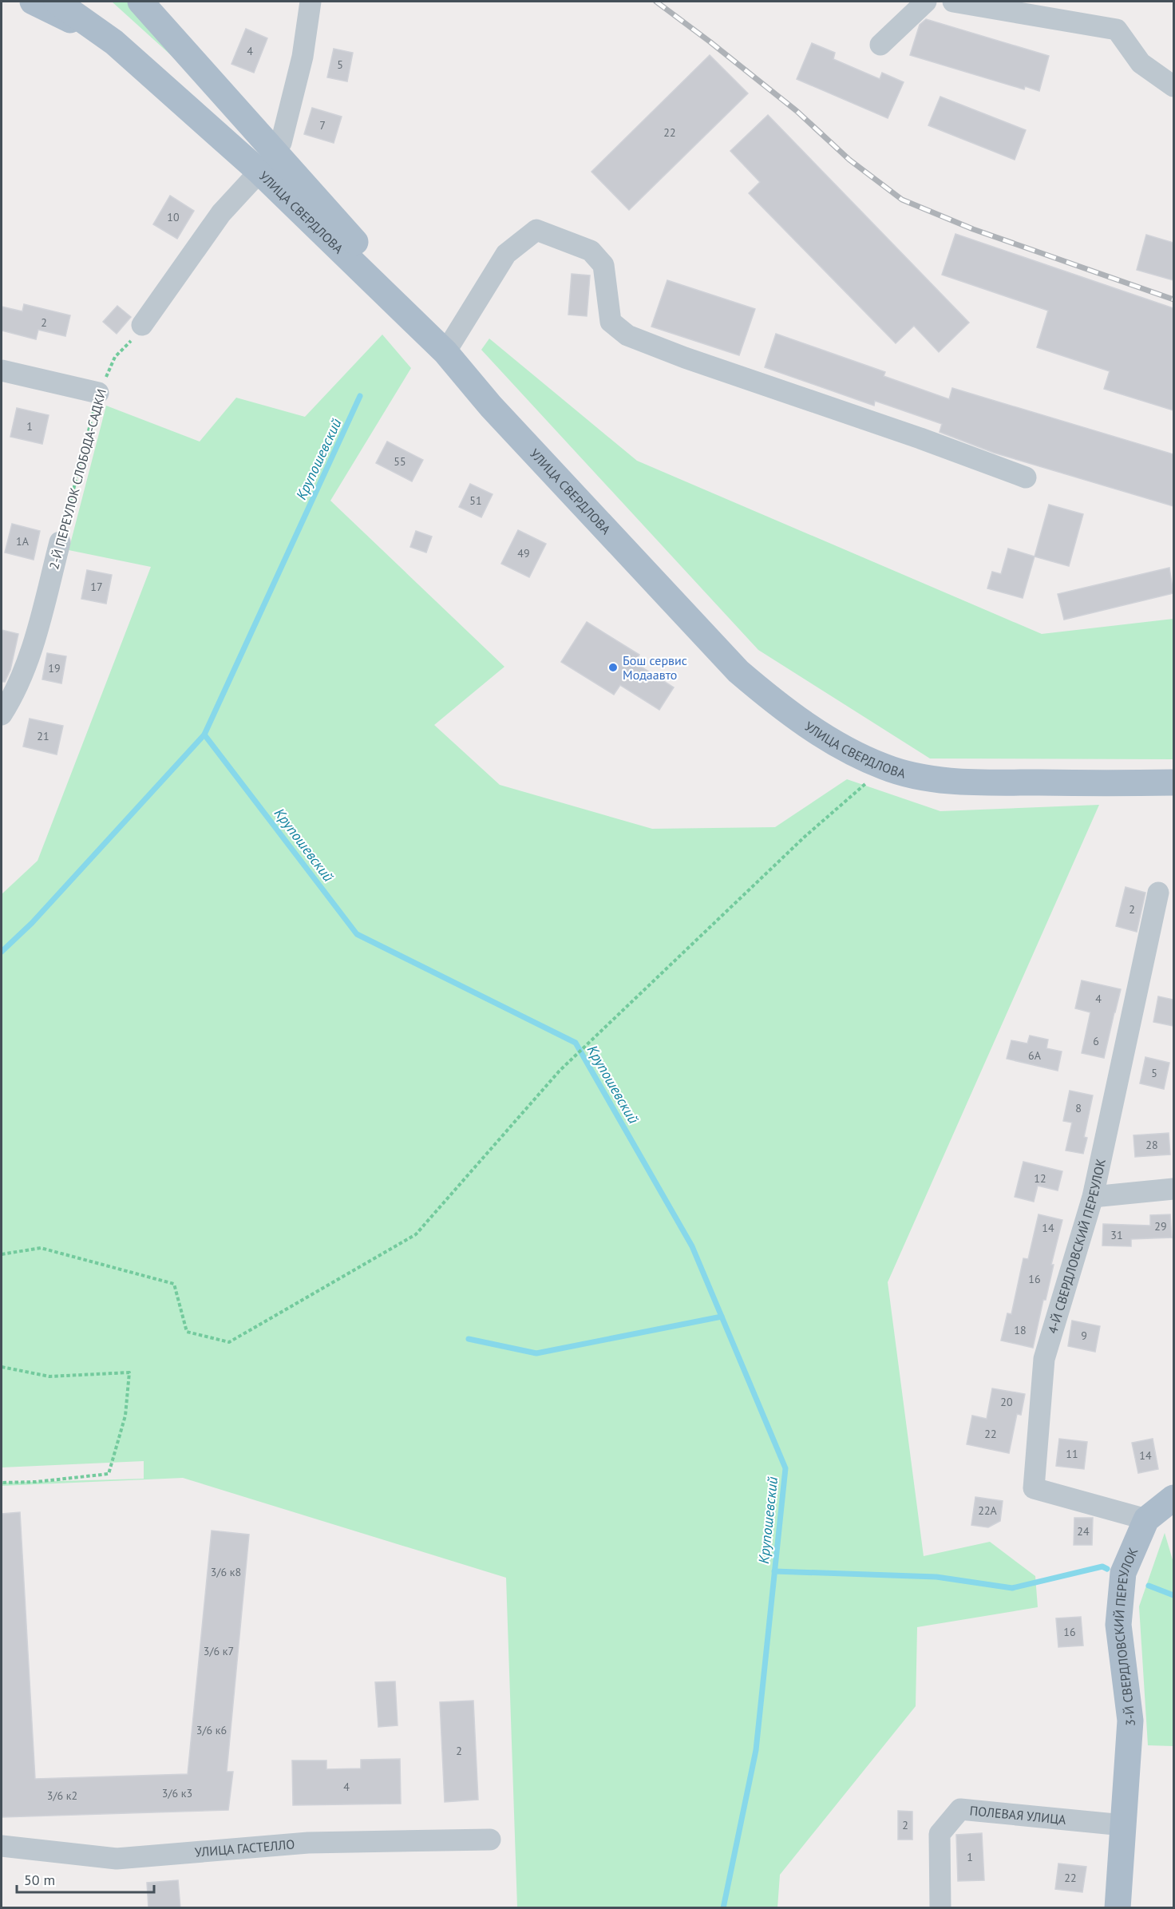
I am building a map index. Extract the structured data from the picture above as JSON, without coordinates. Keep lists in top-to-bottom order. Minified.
{"streets":{"main road":["УЛИЦА СВЕРДЛОВА","3-Й СВЕРДЛОВСКИЙ ПЕРЕУЛОК"],"street":["2-Й ПЕРЕУЛОК СЛОБОДА-САДКИ","4-Й СВЕРДЛОВСКИЙ ПЕРЕУЛОК","ПОЛЕВАЯ УЛИЦА","УЛИЦА ГАСТЕЛЛО"]},"crossings":[["4-Й СВЕРДЛОВСКИЙ ПЕРЕУЛОК","3-Й СВЕРДЛОВСКИЙ ПЕРЕУЛОК"],["3-Й СВЕРДЛОВСКИЙ ПЕРЕУЛОК","ПОЛЕВАЯ УЛИЦА"]],"water":["Крупошевский"],"places":["Бош сервис Модаавто"],"house_numbers":["4","5","7","22","10","2","1","55","51","1А","49","17","19","21","2","4","6","6А","5","8","28","12","29","14","31","16","18","9","20","22","11","14","22А","24","3/6 к8","16","3/6 к7","3/6 к6","2","4","3/6 к3","3/6 к2","2","1","22"],"scale_bar":"50 m"}
